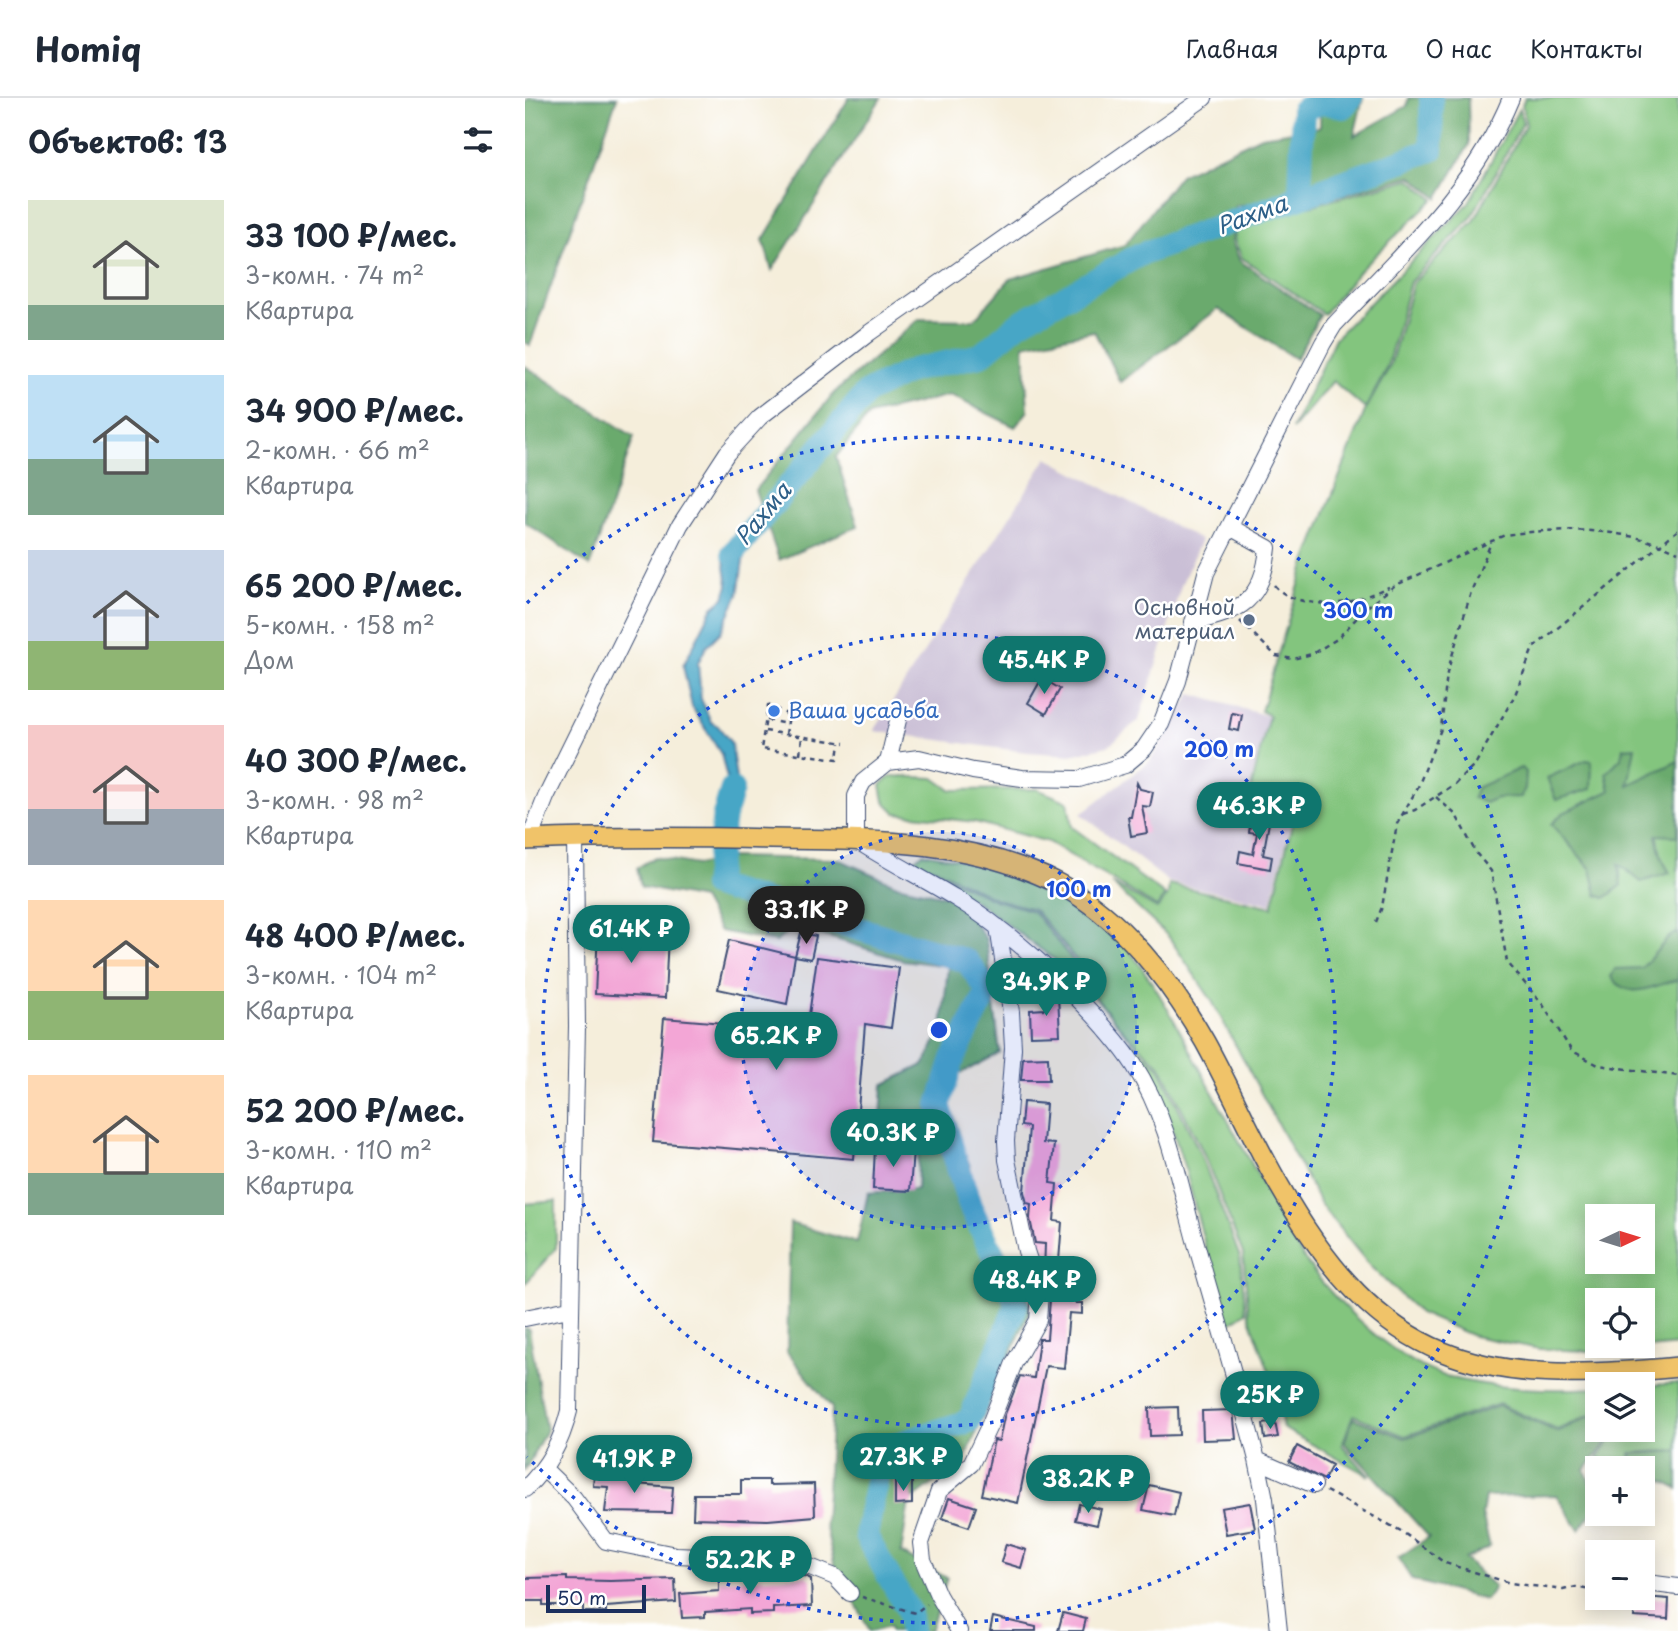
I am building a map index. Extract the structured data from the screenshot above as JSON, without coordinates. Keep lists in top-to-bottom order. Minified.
{"water":["Рахма"],"places":["Основной материал","Ваша усадьба"],"scale_bar":"50 m","north":"right","page":{"header":"Homiq","nav":["Главная","Карта","О нас","Контакты"],"heading":"Объектов: 13","list":[{"name":"33 100 ₽/мес.","note":"3-комн. · 74 m² · Квартира"},{"name":"34 900 ₽/мес.","note":"2-комн. · 66 m² · Квартира"},{"name":"65 200 ₽/мес.","note":"5-комн. · 158 m² · Дом"},{"name":"40 300 ₽/мес.","note":"3-комн. · 98 m² · Квартира"},{"name":"48 400 ₽/мес.","note":"3-комн. · 104 m² · Квартира"},{"name":"52 200 ₽/мес.","note":"3-комн. · 110 m² · Квартира"}],"price":["45.4K ₽","46.3K ₽","33.1K ₽","61.4K ₽","34.9K ₽","65.2K ₽","40.3K ₽","48.4K ₽","25K ₽","27.3K ₽","41.9K ₽","38.2K ₽","52.2K ₽"],"map_buttons":["+","−"],"scale":"50 m"},"rings":["300 m","200 m","100 m"]}
